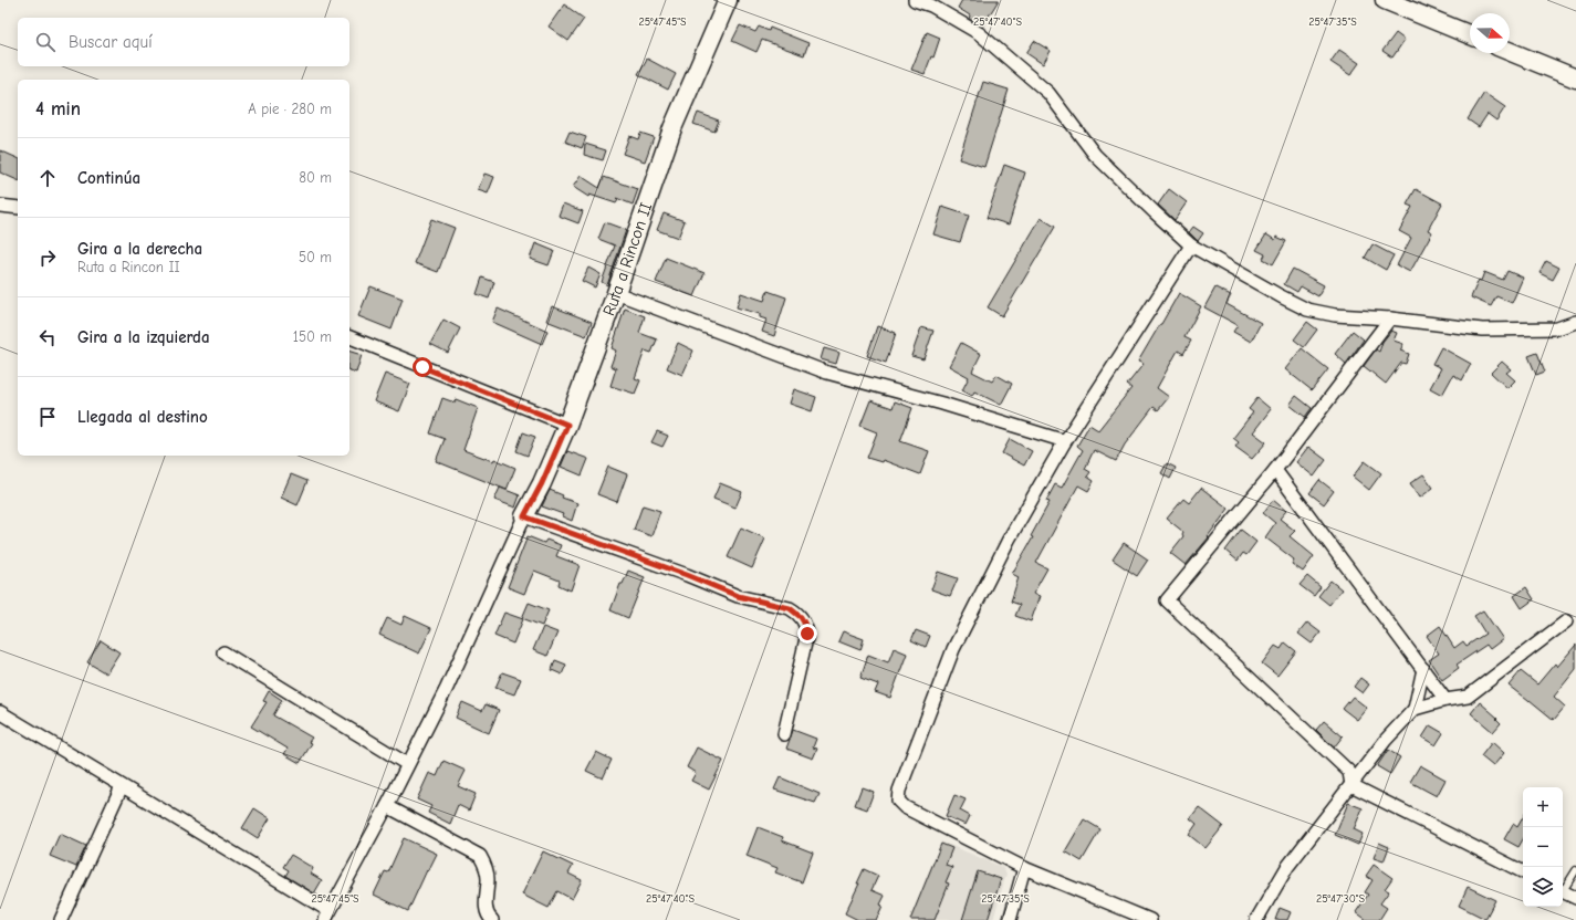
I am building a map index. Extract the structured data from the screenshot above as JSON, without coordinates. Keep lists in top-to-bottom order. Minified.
{"streets":{"street":["Ruta a Rincon II"]},"north":"right","page":{"search":"Buscar aquí","heading":["4 min","A pie · 280 m"],"list":[["Continúa","80 m"],["Gira a la derecha","Ruta a Rincon II","50 m"],["Gira a la izquierda","150 m"],"Llegada al destino"],"map_buttons":["+","−"]},"coordinates":["25°47'45\"S","25°47'40\"S","25°47'35\"S","25°47'30\"S"]}
